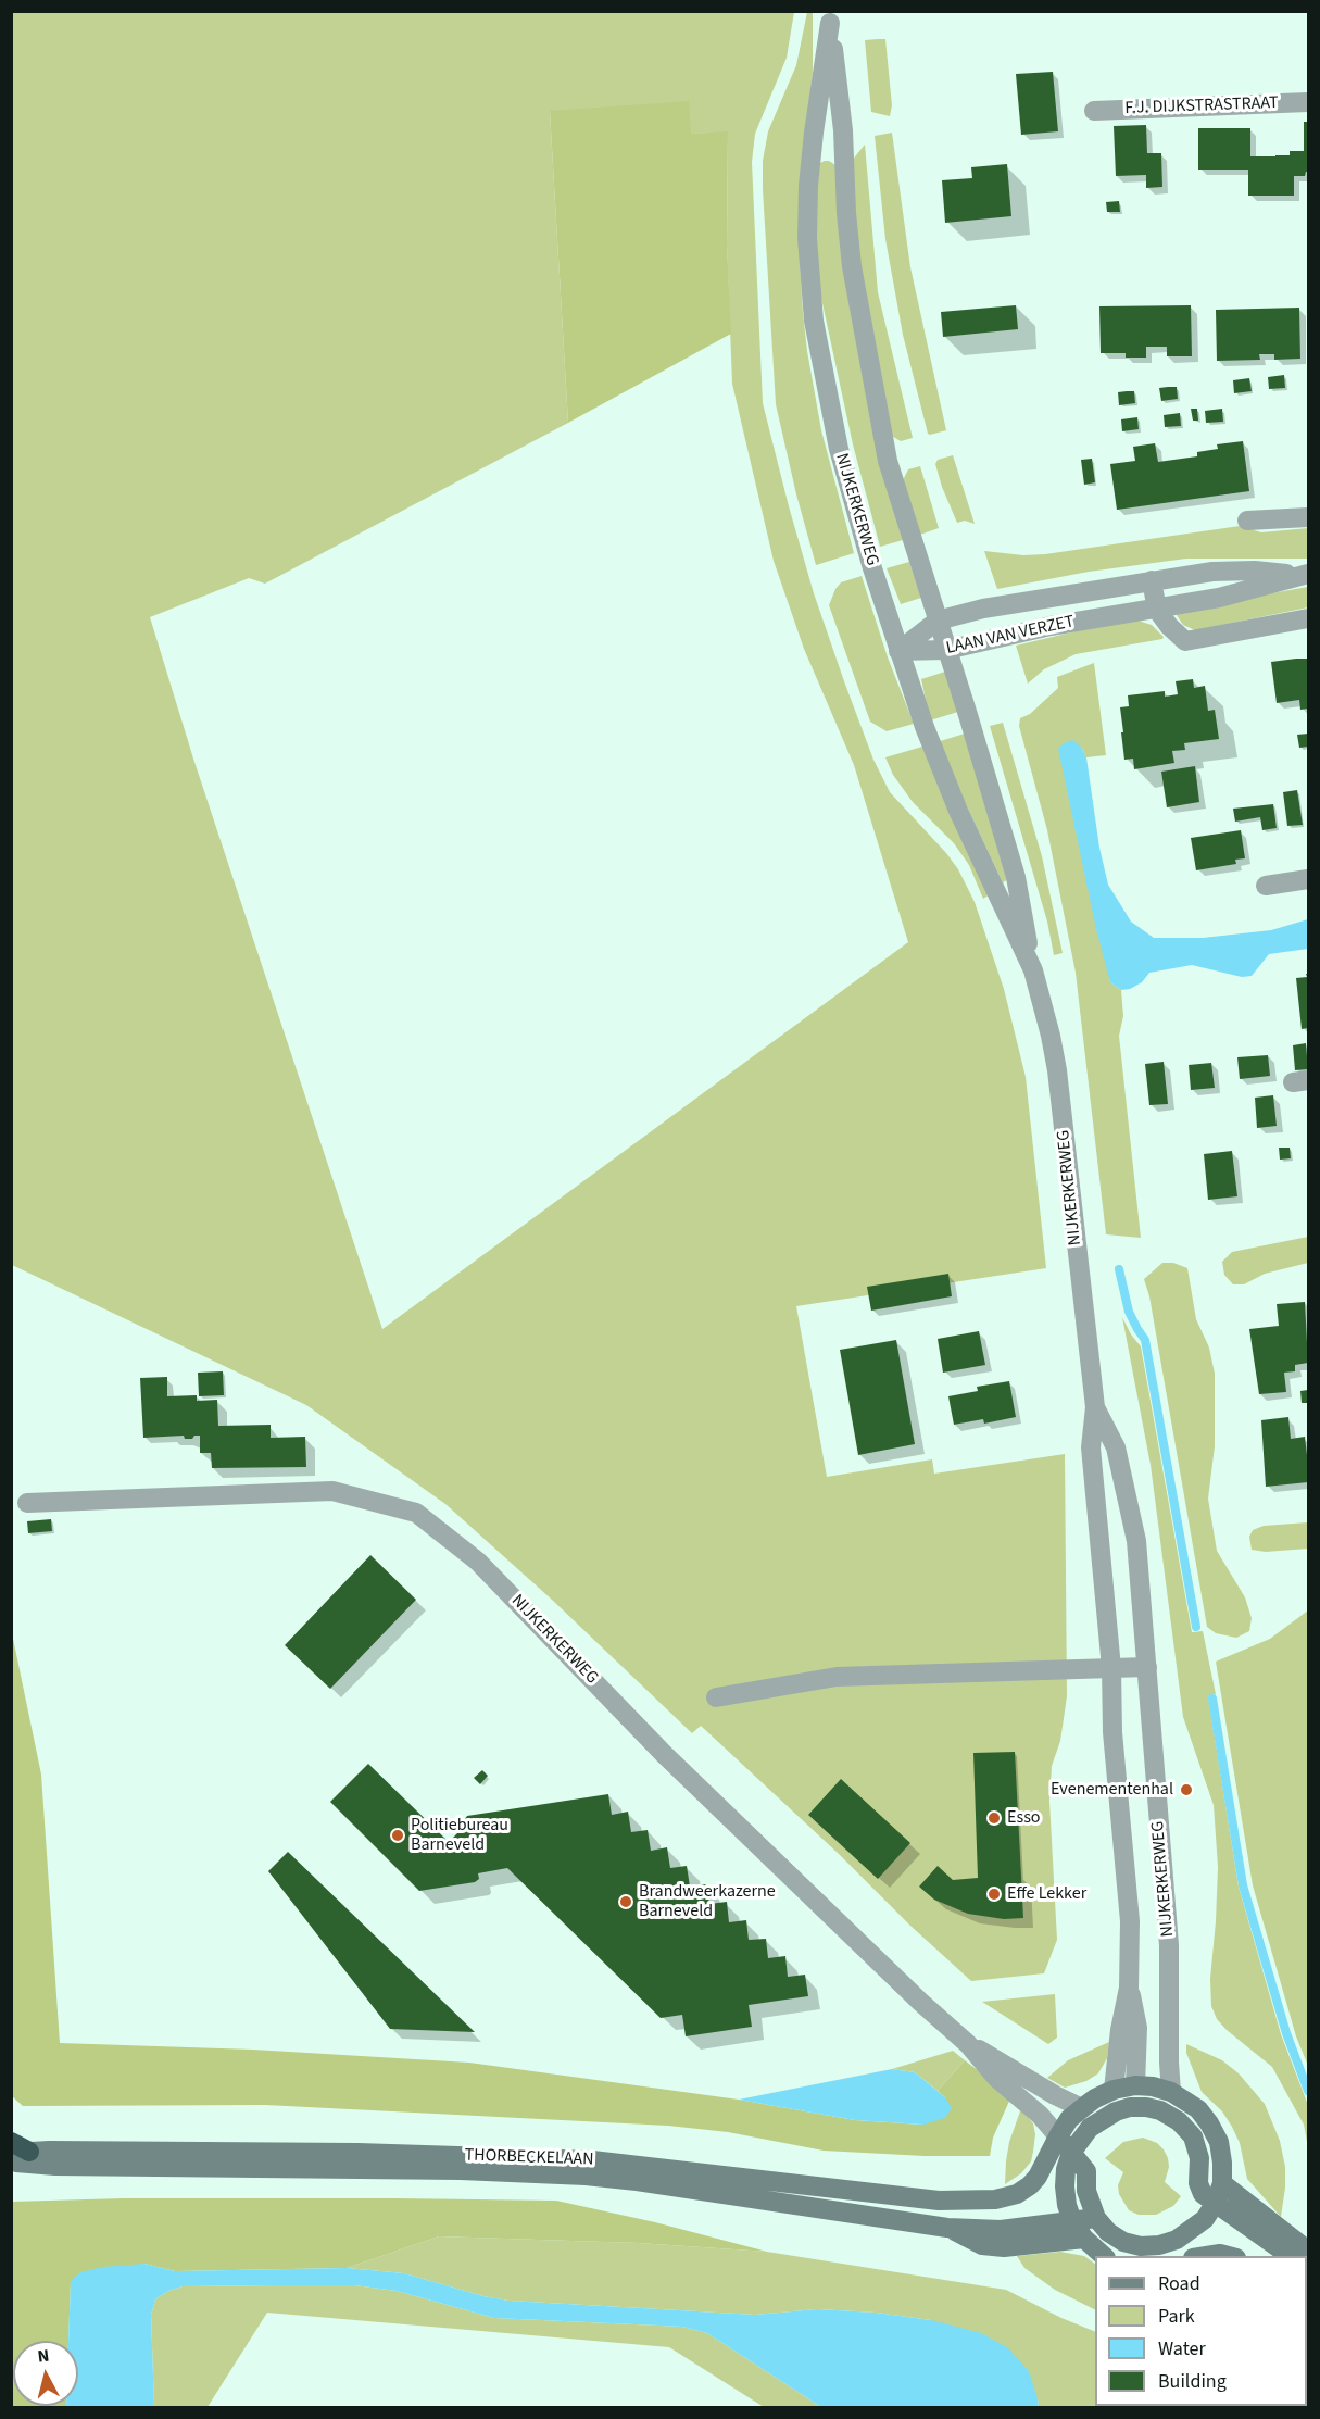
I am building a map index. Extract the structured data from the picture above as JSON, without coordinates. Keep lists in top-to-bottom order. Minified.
{"streets":{"main road":["THORBECKELAAN"],"street":["F.J. DIJKSTRASTRAAT","NIJKERKERWEG","LAAN VAN VERZET"]},"crossings":[["NIJKERKERWEG","LAAN VAN VERZET"],["NIJKERKERWEG","THORBECKELAAN"]],"places":["Evenementenhal","Esso","Politiebureau Barneveld","Effe Lekker","Brandweerkazerne Barneveld"],"legend":["Road","Park","Water","Building"],"north":"top"}
